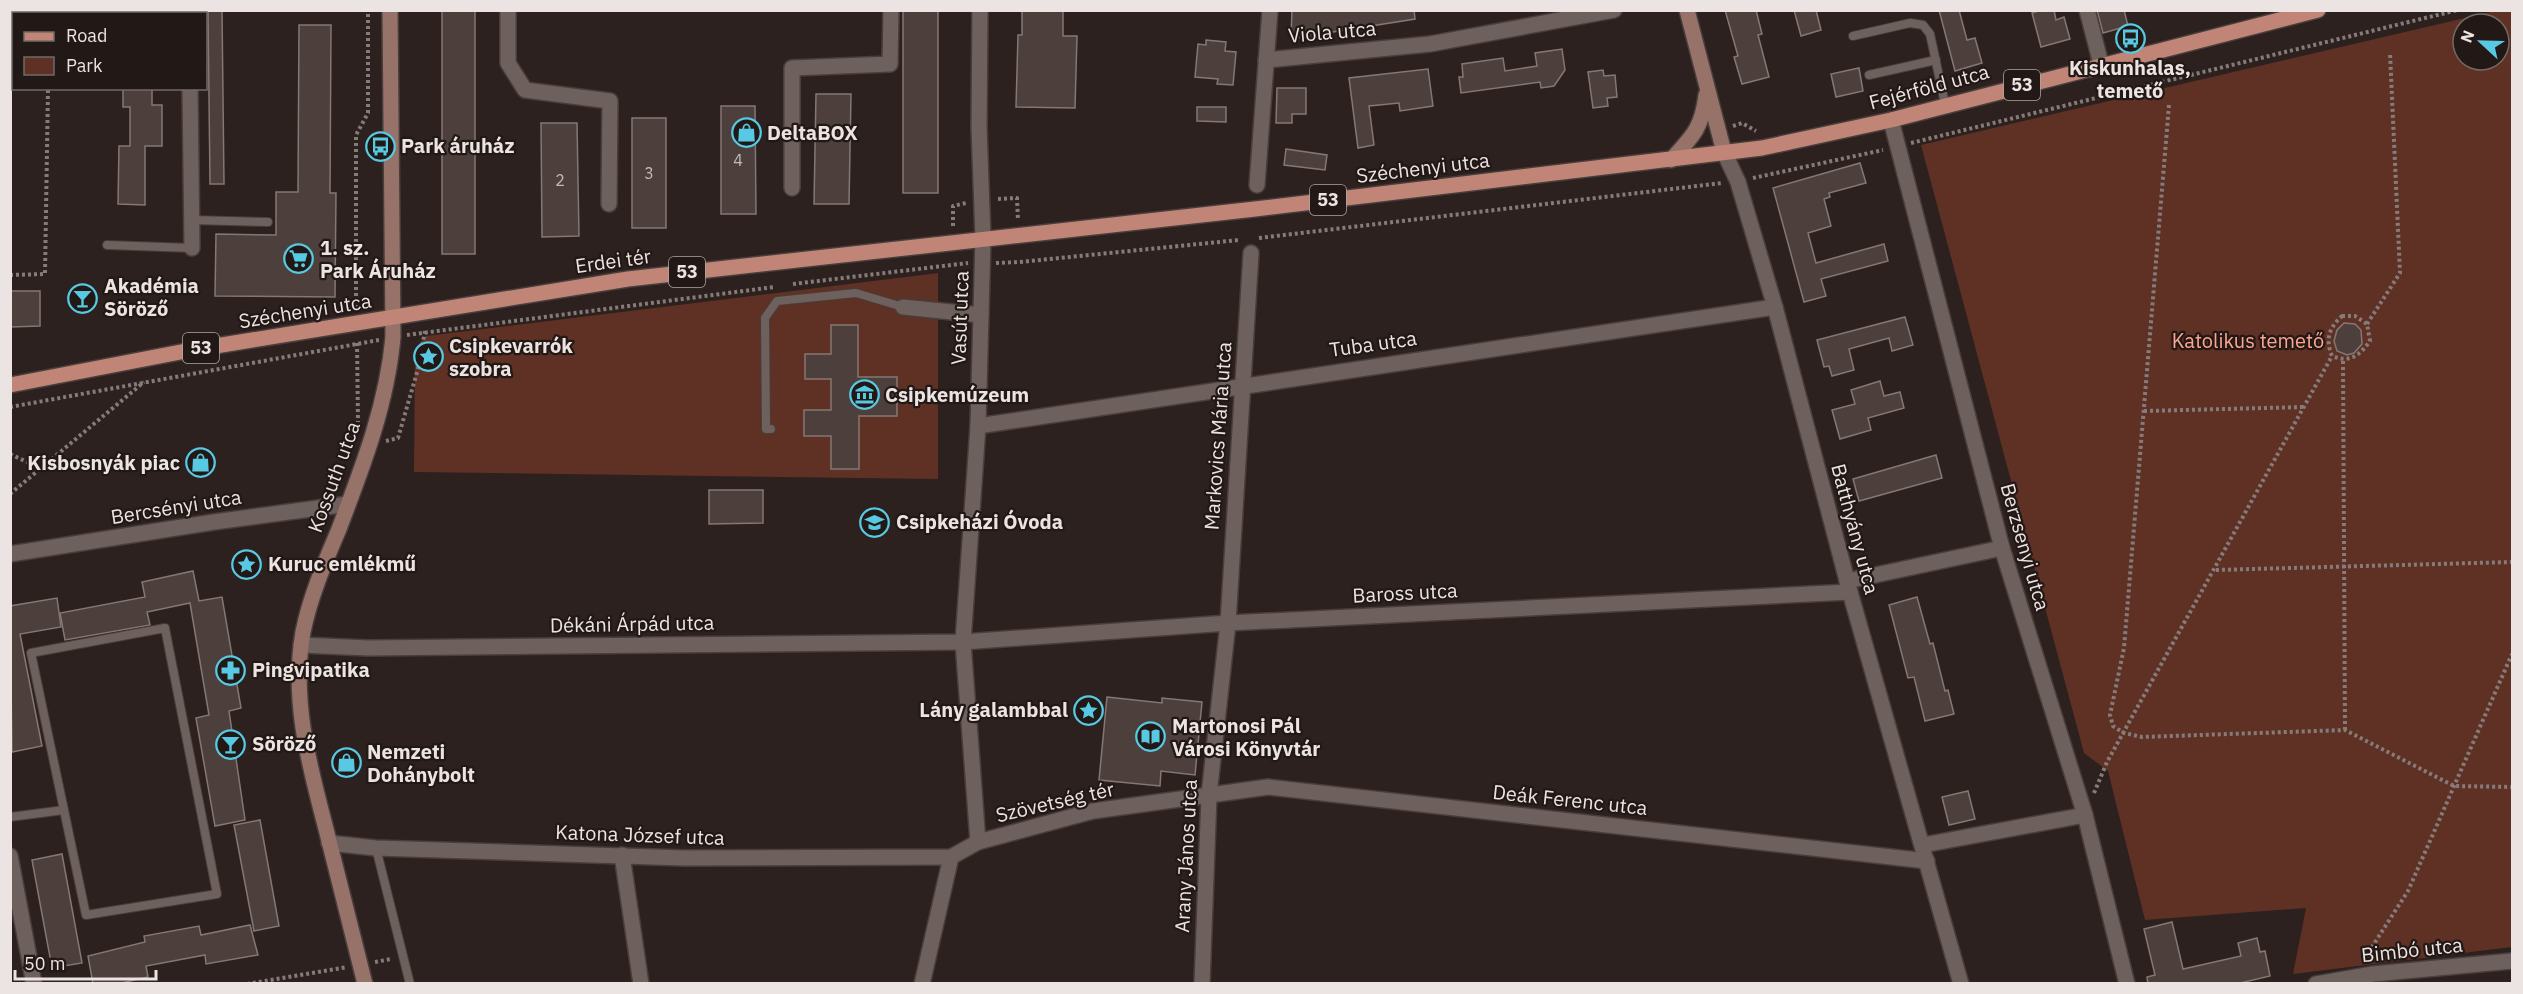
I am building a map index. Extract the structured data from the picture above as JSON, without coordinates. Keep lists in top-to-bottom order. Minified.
{"streets":{"main road":["53","Fejérföld utca","Széchenyi utca","Erdei tér","Kossuth utca","Batthyány utca"],"street":["Viola utca","Vasút utca","Tuba utca","Markovics Mária utca","Bercsényi utca","Berzsenyi utca","Baross utca","Dékáni Árpád utca","Deák Ferenc utca","Szövetség tér","Katona József utca","Arany János utca","Bimbó utca"]},"crossings":[["Fejérföld utca","Széchenyi utca"],["Fejérföld utca","Batthyány utca"],["Fejérföld utca","Berzsenyi utca"],["Széchenyi utca","Erdei tér"],["Széchenyi utca","Vasút utca"],["Széchenyi utca","Kossuth utca"],["Széchenyi utca","Batthyány utca"],["Erdei tér","Vasút utca"],["Erdei tér","Kossuth utca"],["Vasút utca","Tuba utca"],["Vasút utca","Baross utca"],["Vasút utca","Dékáni Árpád utca"],["Vasút utca","Szövetség tér"],["Tuba utca","Markovics Mária utca"],["Tuba utca","Batthyány utca"],["Markovics Mária utca","Baross utca"],["Markovics Mária utca","Arany János utca"],["Kossuth utca","Bercsényi utca"],["Kossuth utca","Dékáni Árpád utca"],["Kossuth utca","Katona József utca"],["Batthyány utca","Baross utca"],["Batthyány utca","Deák Ferenc utca"],["Berzsenyi utca","Baross utca"],["Baross utca","Dékáni Árpád utca"],["Baross utca","Arany János utca"],["Deák Ferenc utca","Szövetség tér"],["Deák Ferenc utca","Arany János utca"],["Szövetség tér","Katona József utca"],["Szövetség tér","Arany János utca"]],"parks":["Katolikus temető"],"places":{"bus stop":["Kiskunhalas, temető","Park áruház"],"shop":["DeltaBOX","Kisbosnyák piac","Nemzeti Dohánybolt"],"supermarket":["1. sz. Park Áruház"],"bar":["Akadémia Söröző","Söröző"],"place":["Csipkevarrók szobra","Kuruc emlékmű","Lány galambbal"],"museum":["Csipkemúzeum"],"school or university":["Csipkeházi Óvoda"],"pharmacy":["Pingvipatika"],"library":["Martonosi Pál Városi Könyvtár"]},"house_numbers":["4","3","2"],"legend":["Road","Park"],"scale_bar":"50 m","north":"left"}
